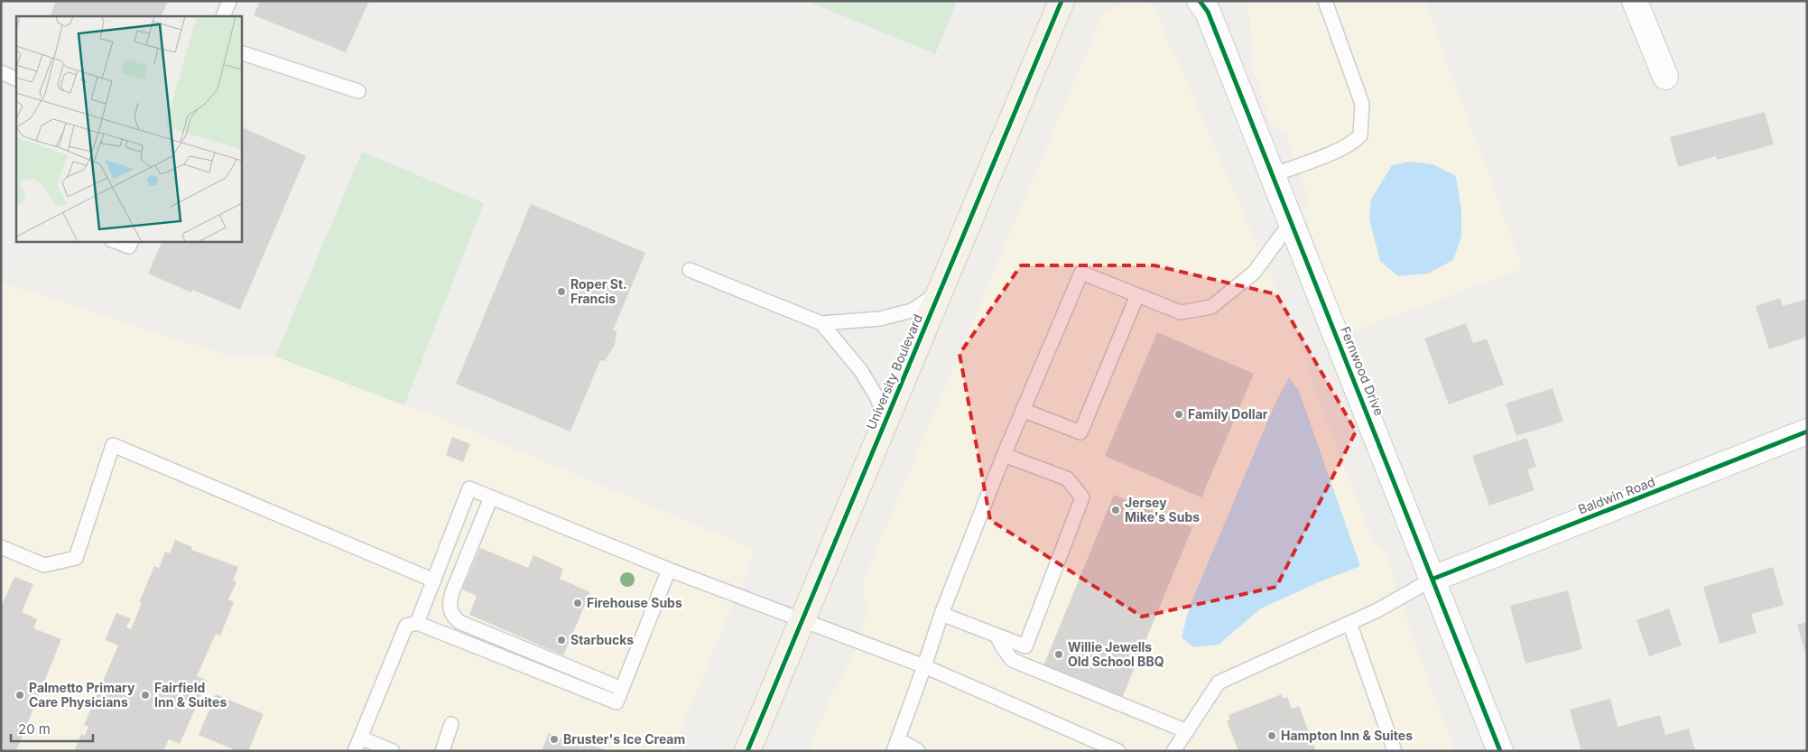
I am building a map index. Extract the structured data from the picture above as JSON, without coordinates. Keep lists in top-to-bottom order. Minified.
{"streets":{"main road":["University Boulevard"],"street":["Fernwood Drive","Baldwin Road"]},"crossings":[["Fernwood Drive","Baldwin Road"]],"places":["Roper St. Francis","Family Dollar","Jersey Mike's Subs","Firehouse Subs","Starbucks","Willie Jewells Old School BBQ","Palmetto Primary Care Physicians","Fairfield Inn & Suites","Hampton Inn & Suites","Bruster's Ice Cream"],"scale_bar":"20 m"}
